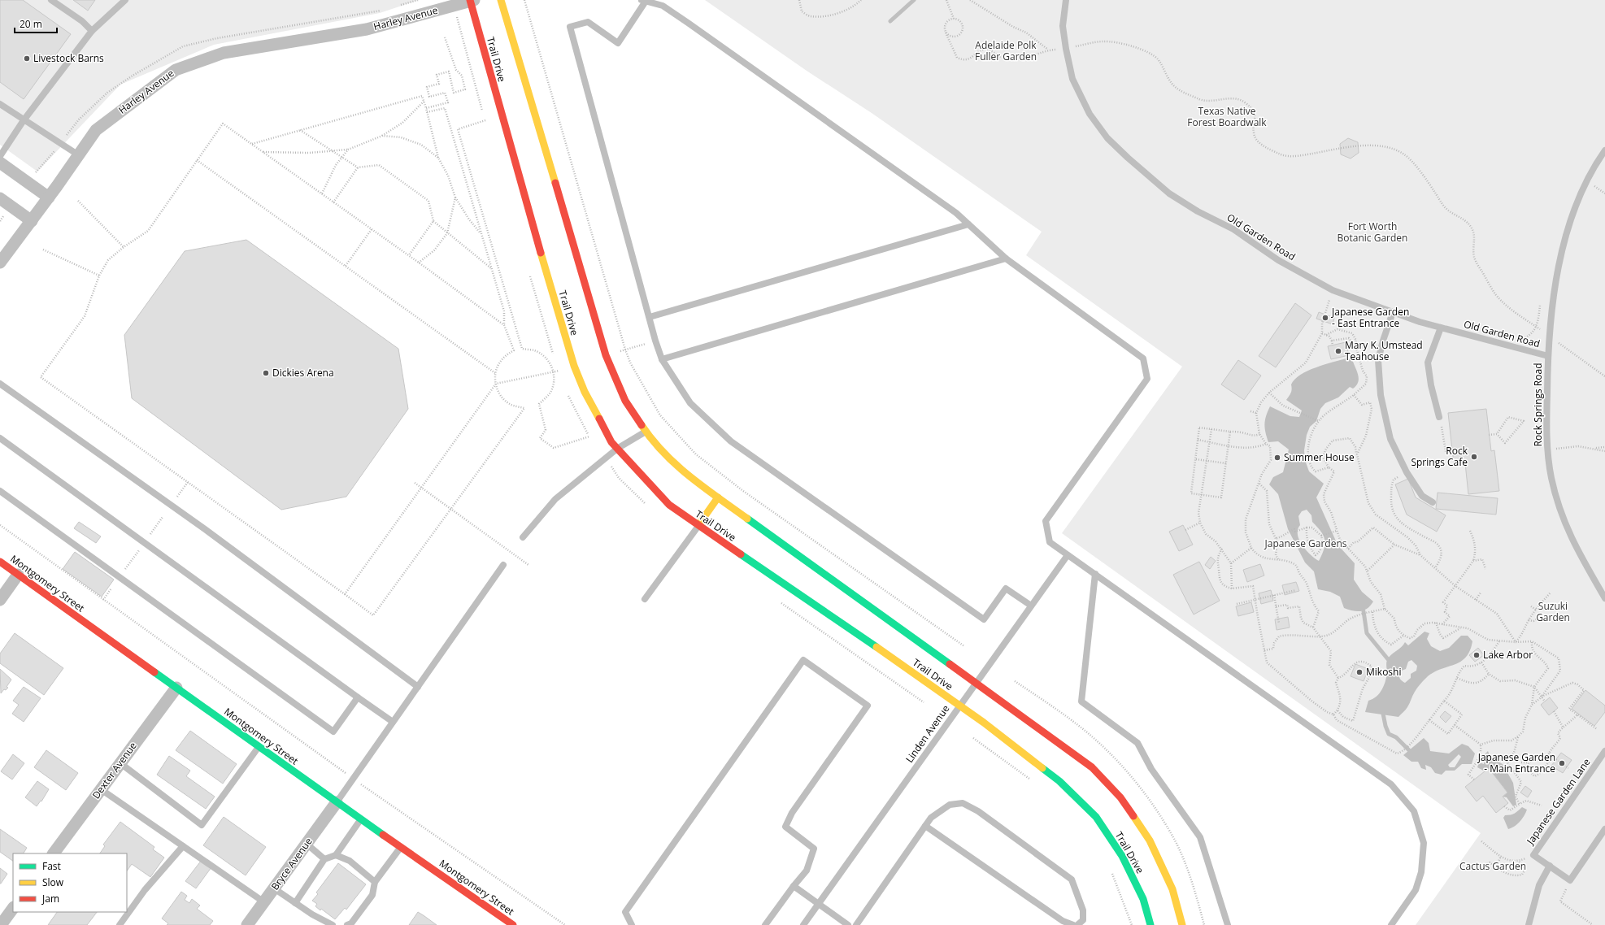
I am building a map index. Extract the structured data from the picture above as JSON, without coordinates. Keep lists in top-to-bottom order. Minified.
{"streets":{"street":["Harley Avenue","Trail Drive","Montgomery Street","Dexter Avenue","Bryce Avenue"],"lane":["Old Garden Road","Rock Springs Road","Linden Avenue","Japanese Garden Lane"]},"crossings":[["Harley Avenue","Trail Drive"],["Trail Drive","Linden Avenue"],["Old Garden Road","Rock Springs Road"],["Montgomery Street","Dexter Avenue"],["Montgomery Street","Bryce Avenue"]],"parks":["Adelaide Polk Fuller Garden","Texas Native Forest Boardwalk","Fort Worth Botanic Garden","Japanese Gardens","Suzuki Garden","Cactus Garden"],"places":["Livestock Barns","Japanese Garden - East Entrance","Mary K. Umstead Teahouse","Dickies Arena","Rock Springs Cafe","Summer House","Lake Arbor","Mikoshi","Japanese Garden - Main Entrance"],"legend":["Fast","Slow","Jam"],"scale_bar":"20 m"}
